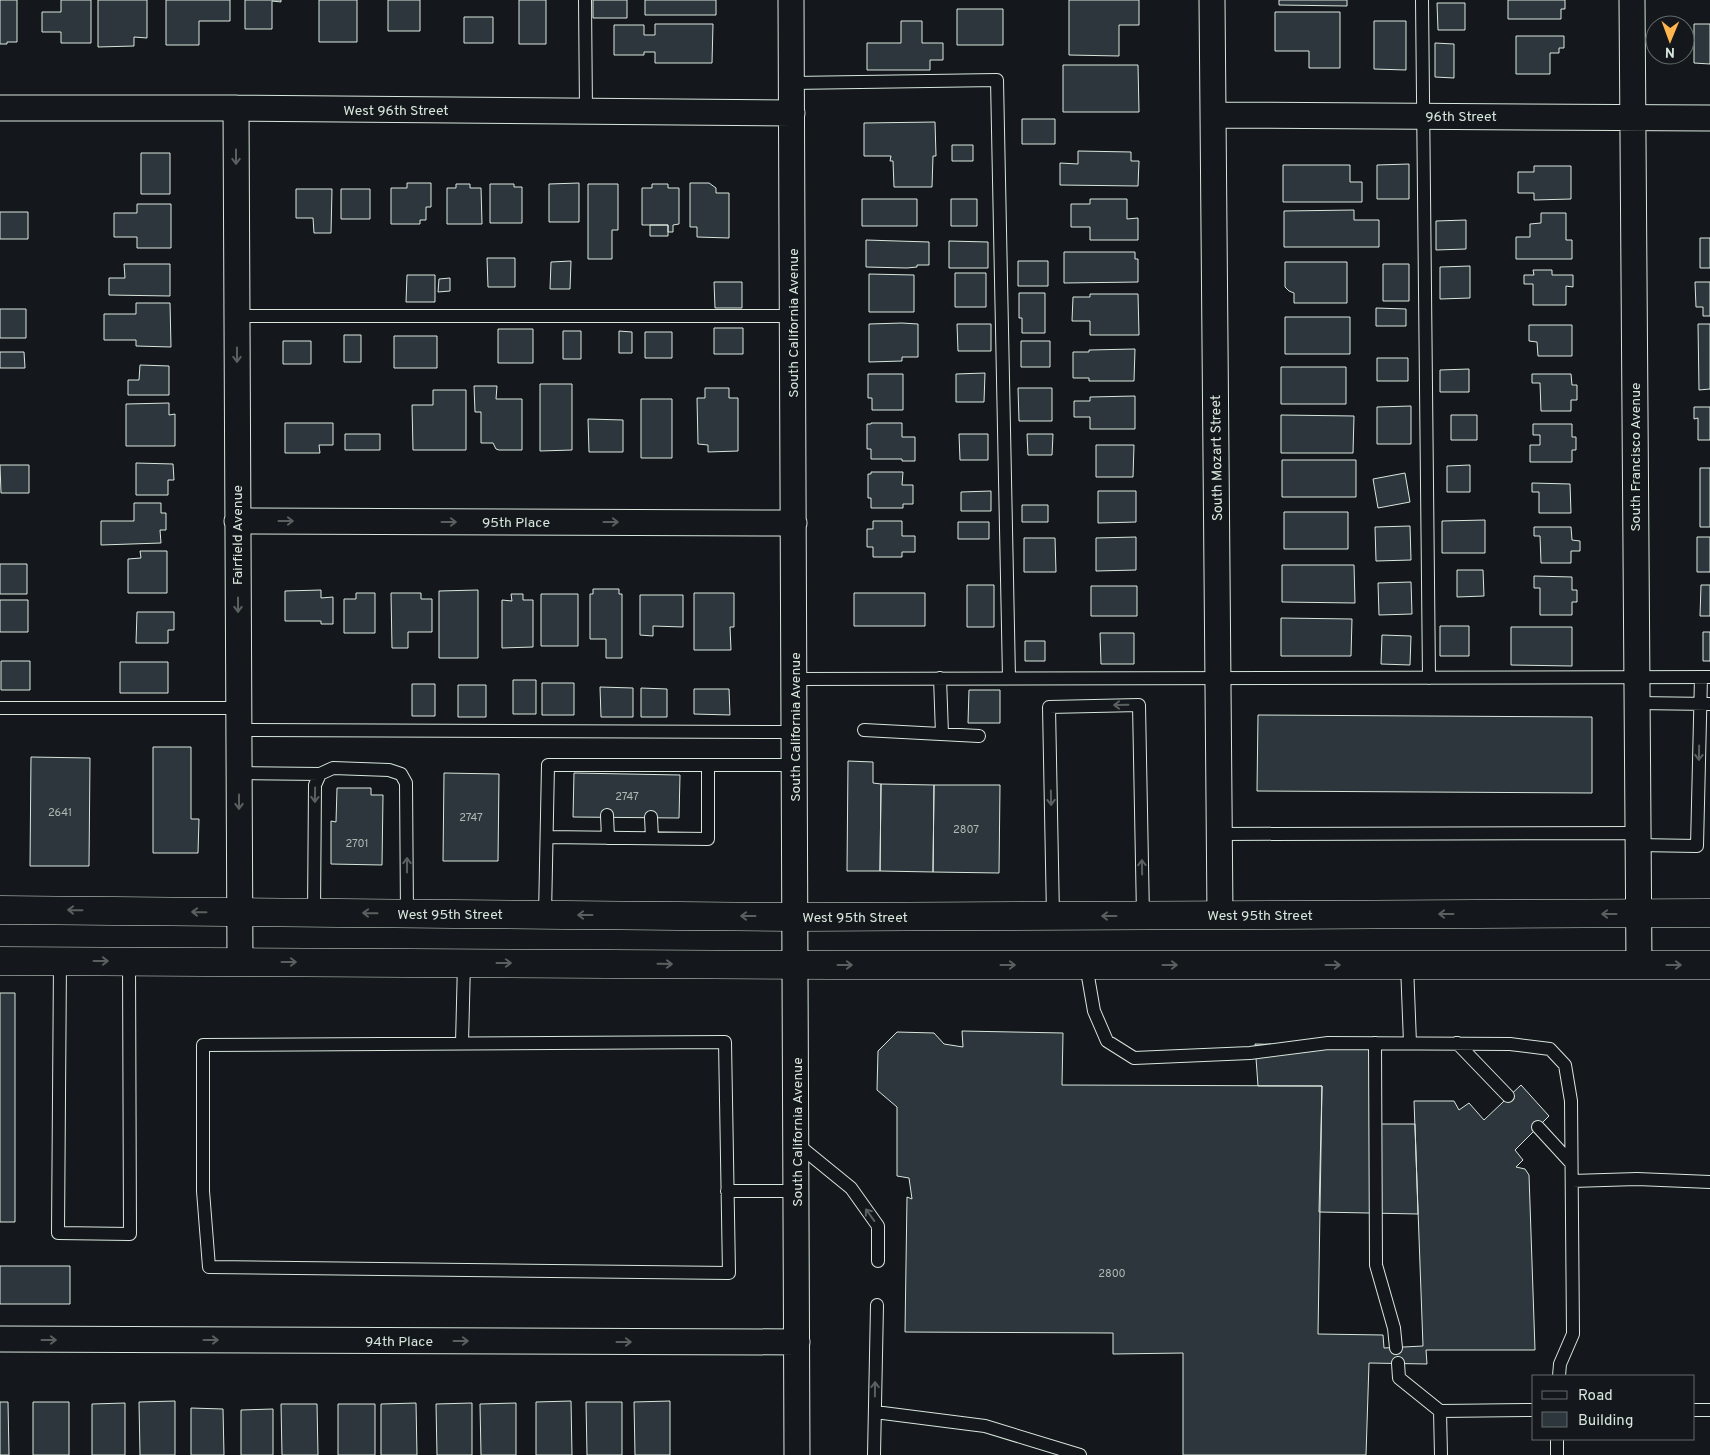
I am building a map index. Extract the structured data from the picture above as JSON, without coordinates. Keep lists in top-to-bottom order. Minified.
{"streets":{"main road":["West 95th Street"],"street":["West 96th Street","96th Street","South California Avenue","South Francisco Avenue","South Mozart Street","95th Place","Fairfield Avenue","94th Place"]},"crossings":[["West 96th Street","South California Avenue"],["West 96th Street","Fairfield Avenue"],["96th Street","South Francisco Avenue"],["96th Street","South Mozart Street"],["South California Avenue","95th Place"],["South California Avenue","West 95th Street"],["South California Avenue","94th Place"],["South Francisco Avenue","West 95th Street"],["South Mozart Street","West 95th Street"],["95th Place","Fairfield Avenue"],["Fairfield Avenue","West 95th Street"]],"one_way":["95th Place","Fairfield Avenue","94th Place"],"house_numbers":["2747","2641","2747","2807","2701","2800"],"legend":["Road","Building"],"north":"bottom"}
